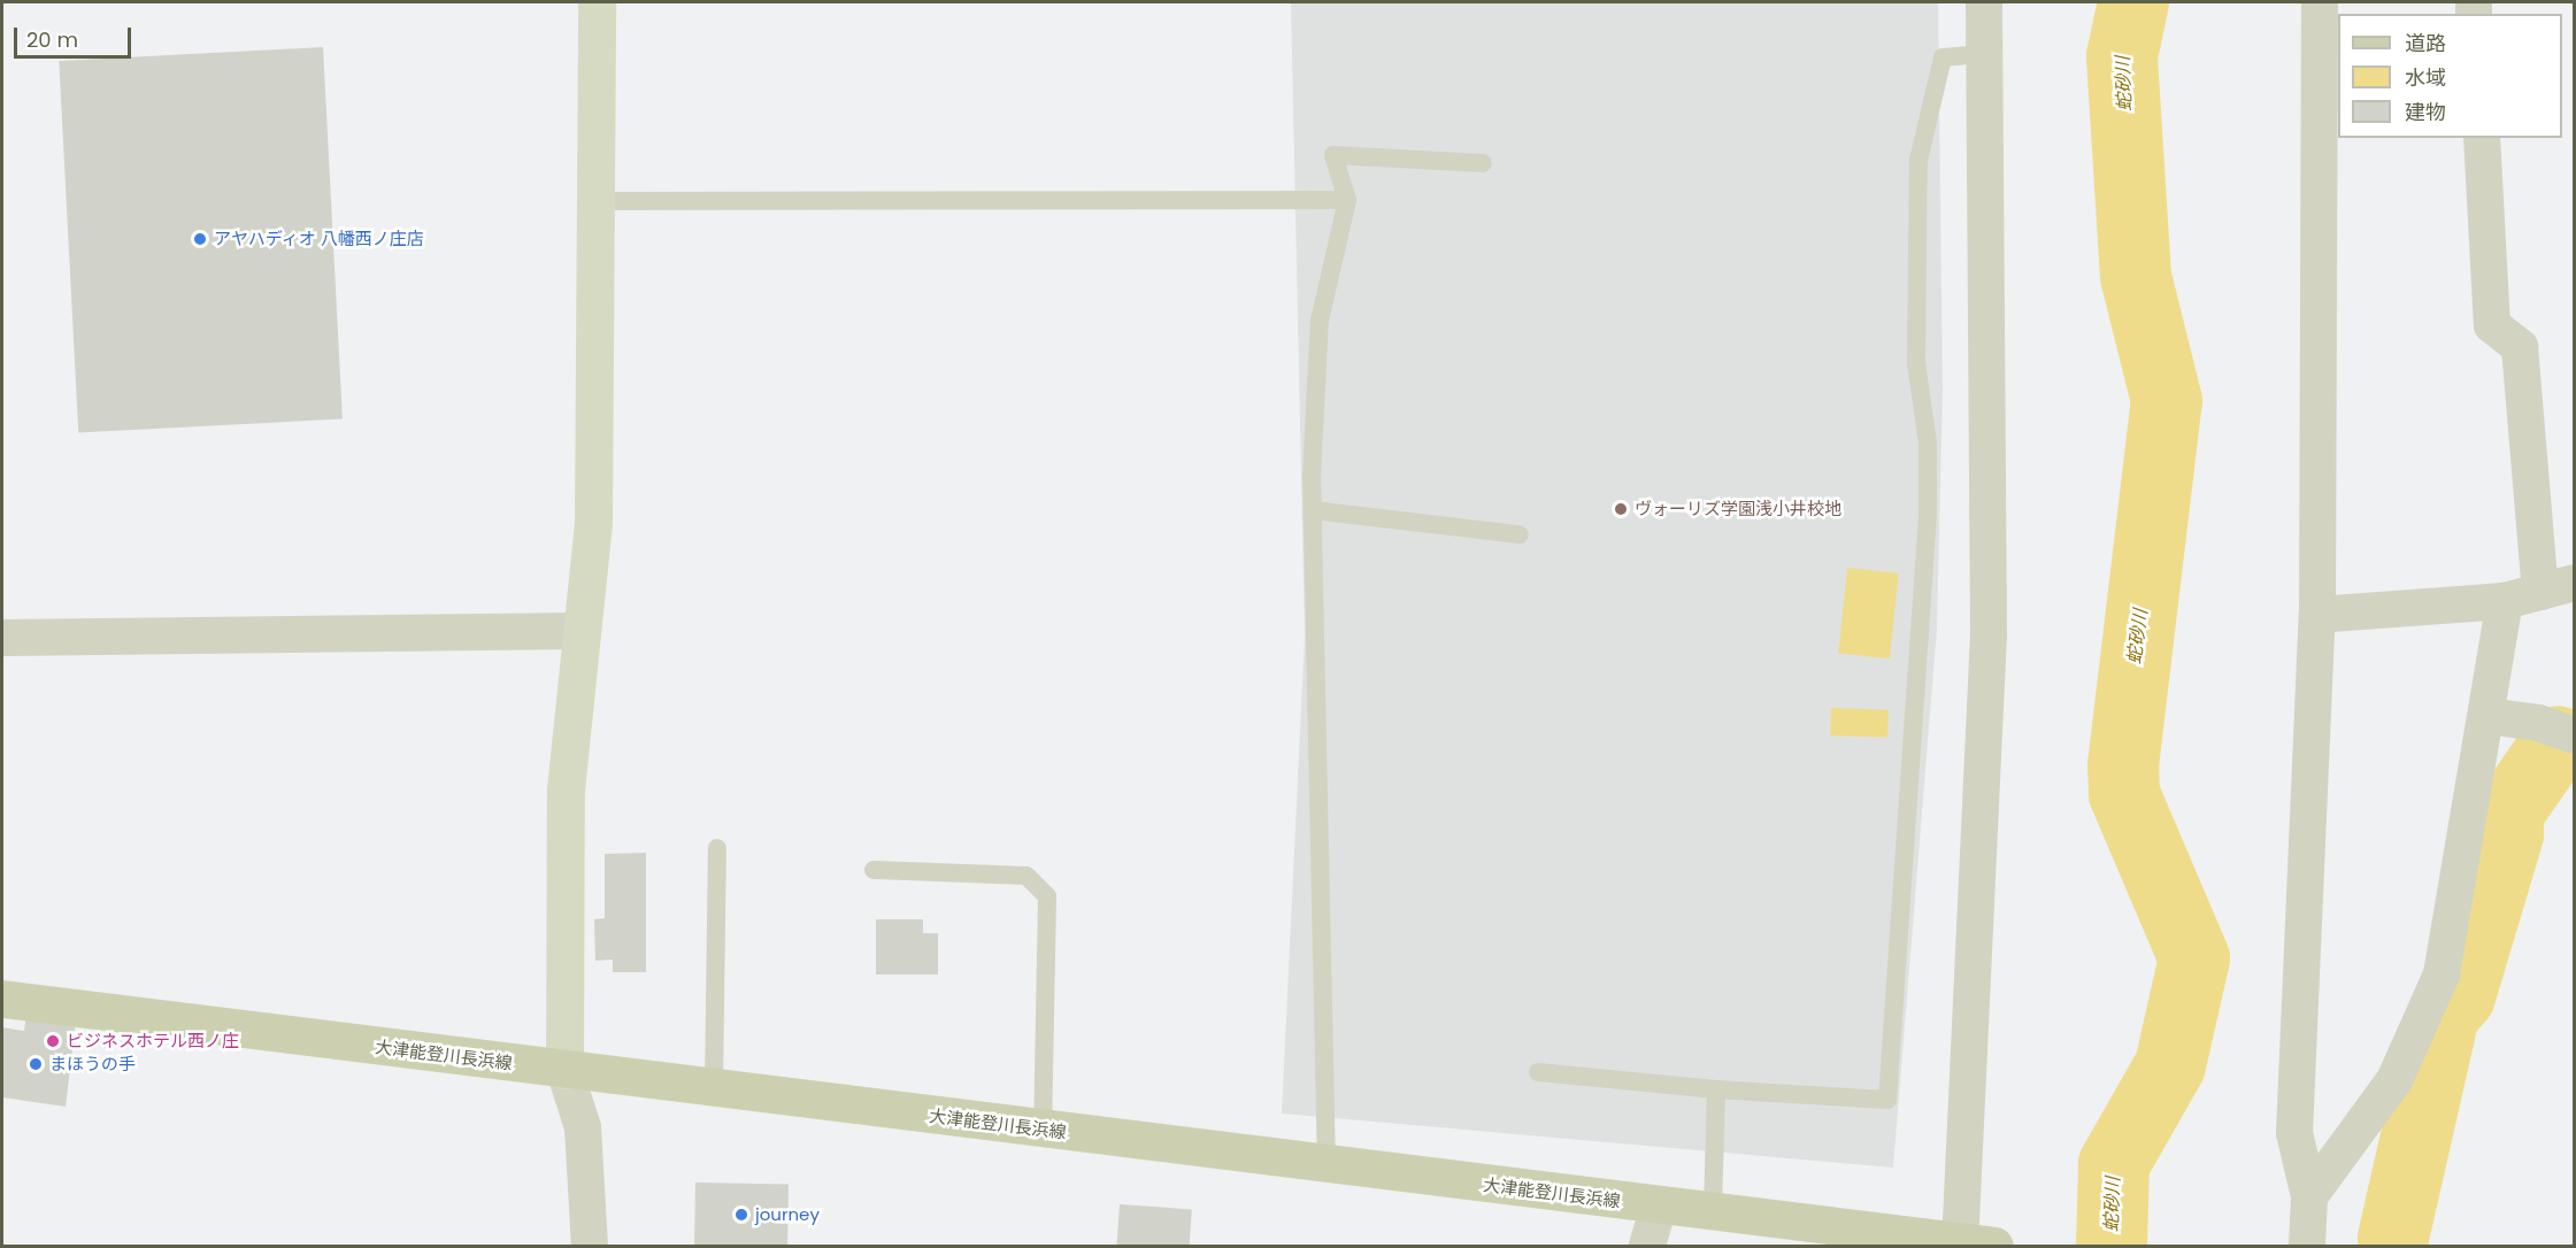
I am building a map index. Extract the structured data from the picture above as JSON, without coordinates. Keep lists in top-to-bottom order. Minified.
{"streets":{"main road":["大津能登川長浜線"]},"water":["蛇砂川"],"places":["アヤハディオ 八幡西ノ庄店","ヴォーリズ学園浅小井校地","ビジネスホテル西ノ庄","まほうの手","journey"],"legend":["道路","水域","建物"],"scale_bar":"20 m"}
